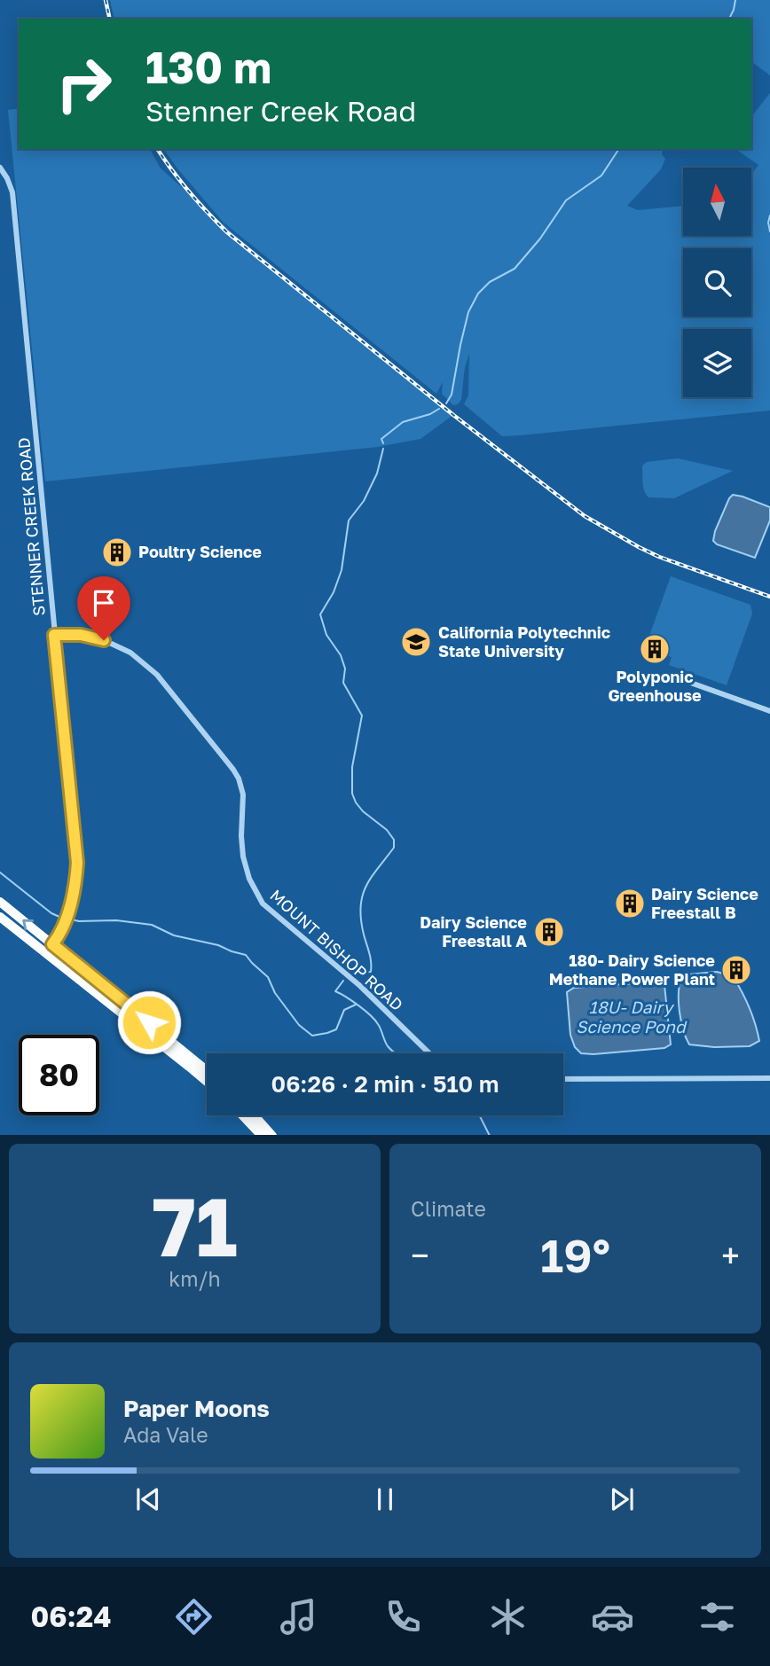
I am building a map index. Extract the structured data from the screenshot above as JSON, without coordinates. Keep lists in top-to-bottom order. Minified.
{"streets":{"street":["STENNER CREEK ROAD","MOUNT BISHOP ROAD"]},"crossings":[["STENNER CREEK ROAD","MOUNT BISHOP ROAD"]],"water":["18U- Dairy Science Pond"],"places":{"building":["Poultry Science","Polyponic Greenhouse","Dairy Science Freestall B","Dairy Science Freestall A","180- Dairy Science Methane Power Plant"],"school or university":["California Polytechnic State University"]},"north":"top","page":{"turn":["130 m","Stenner Creek Road"],"limit":"80","trip":"06:26 · 2 min · 510 m","tile":[["71","km/h"],"Climate"],"heat":["−","19°","+"],"song":["Paper Moons","Ada Vale"],"tabs":"06:24"}}
